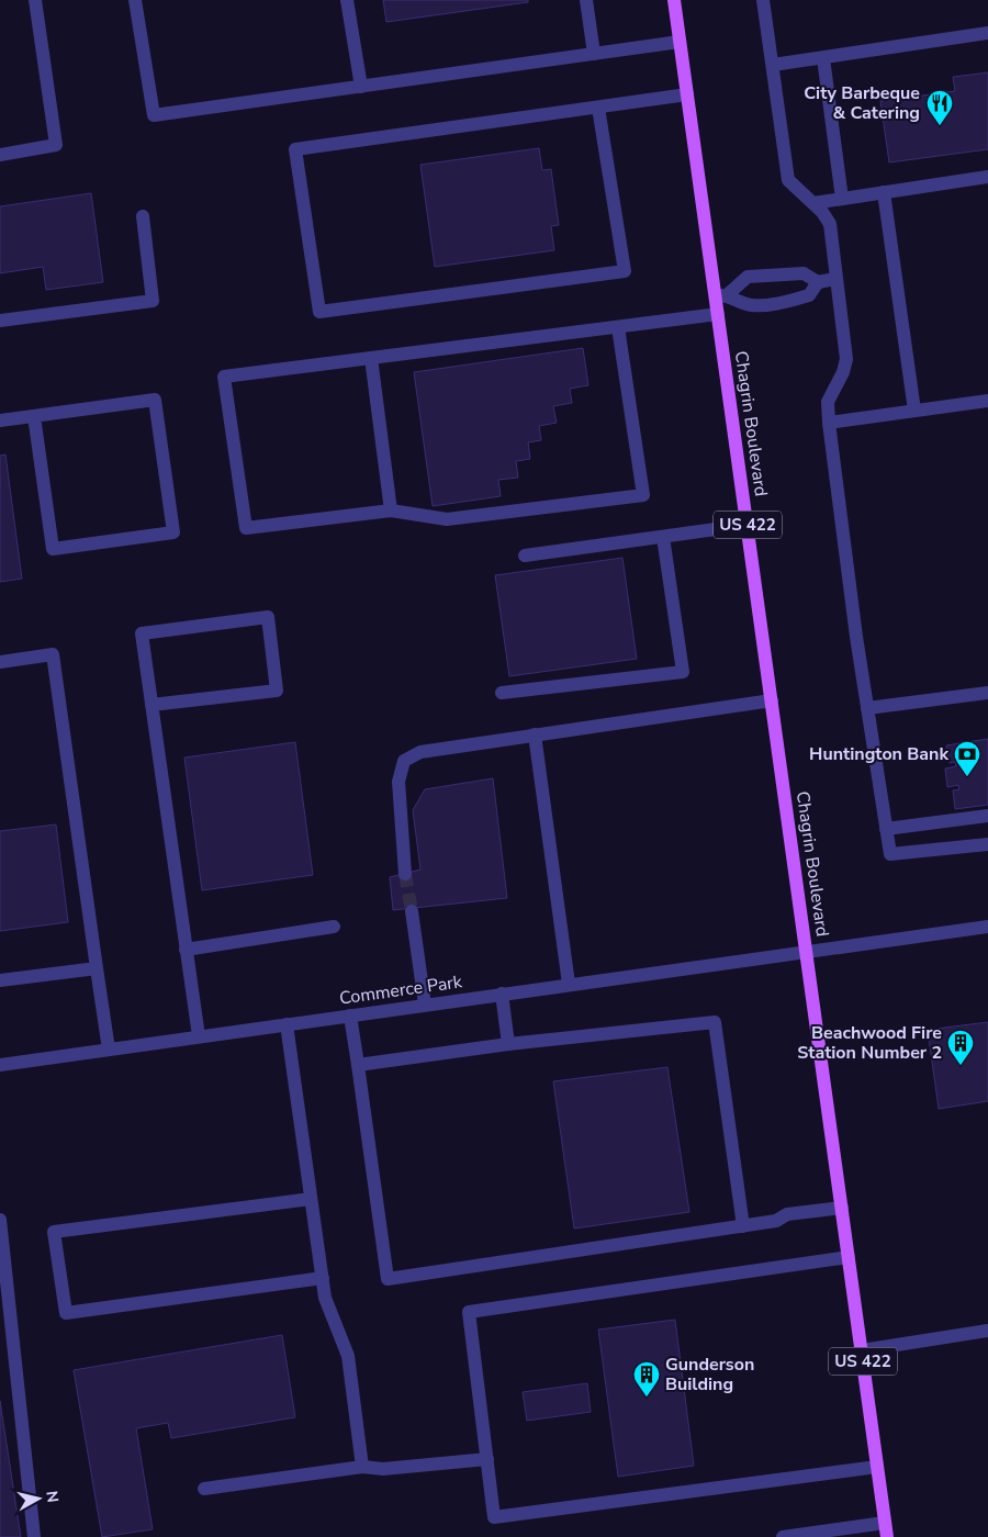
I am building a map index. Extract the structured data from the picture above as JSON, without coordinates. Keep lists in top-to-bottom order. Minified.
{"streets":{"main road":["Chagrin Boulevard","US 422"],"street":["Commerce Park"]},"crossings":[["Chagrin Boulevard","Commerce Park"]],"places":{"restaurant":["City Barbeque & Catering"],"bank":["Huntington Bank"],"building":["Beachwood Fire Station Number 2","Gunderson Building"]},"north":"right"}
